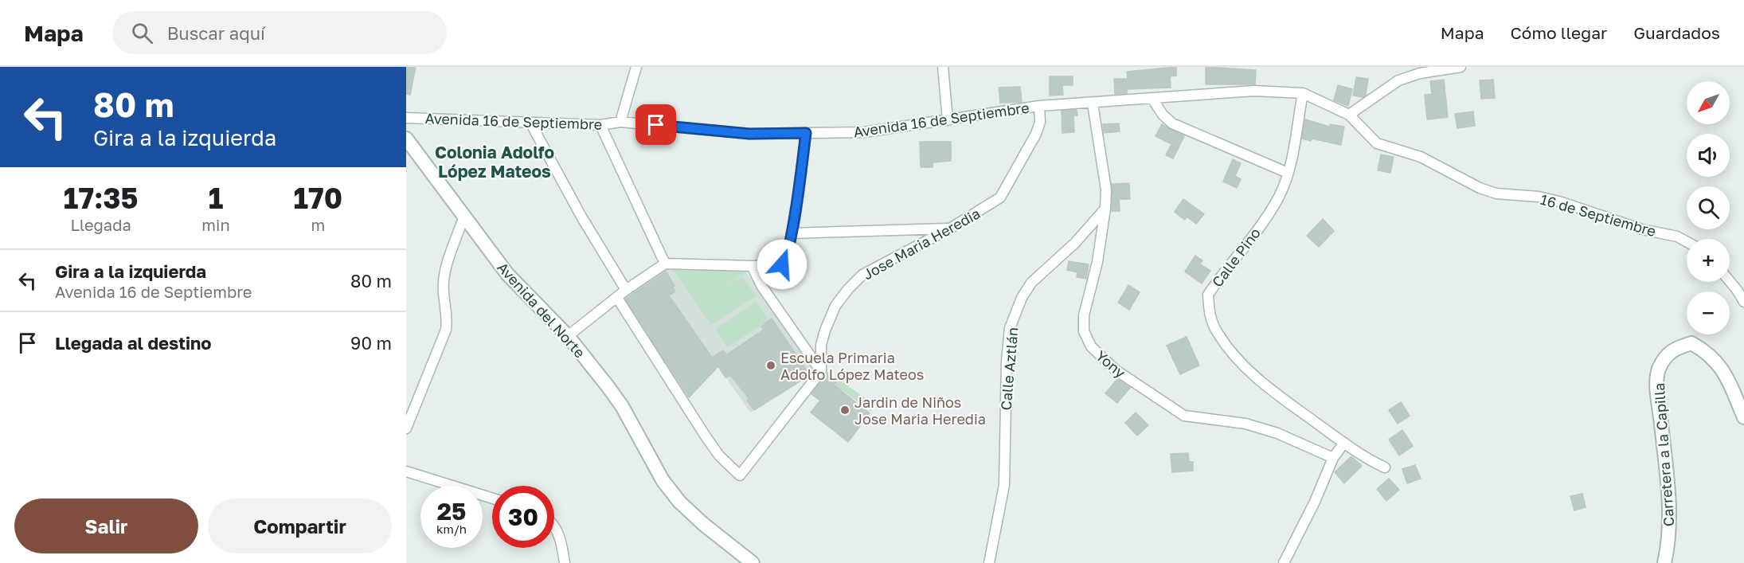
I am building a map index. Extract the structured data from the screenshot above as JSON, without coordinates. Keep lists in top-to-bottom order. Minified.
{"streets":{"street":["Avenida 16 de Septiembre","16 de Septiembre","Jose Maria Heredia","Calle Pino","Avenida del Norte","Yony","Calle Aztlán","Carretera a la Capilla"]},"crossings":[["Avenida 16 de Septiembre","16 de Septiembre"],["Avenida 16 de Septiembre","Jose Maria Heredia"],["Avenida 16 de Septiembre","Calle Pino"],["Avenida 16 de Septiembre","Yony"],["Yony","Calle Aztlán"]],"districts":["Colonia Adolfo López Mateos"],"places":["Escuela Primaria Adolfo López Mateos","Jardin de Niños Jose Maria Heredia"],"north":"bottom left","page":{"header":"Mapa","search":"Buscar aquí","nav":["Mapa","Cómo llegar","Guardados"],"turn":["80 m","Gira a la izquierda"],"map_buttons":["+","−"],"eta":["17:35","Llegada","1","min","170","m"],"list":[{"name":"Gira a la izquierda","note":"Avenida 16 de Septiembre","value":"80 m"},{"name":"Llegada al destino","value":"90 m"}],"speed":"25 km/h","limit":"30","buttons":["Salir","Compartir"]}}
